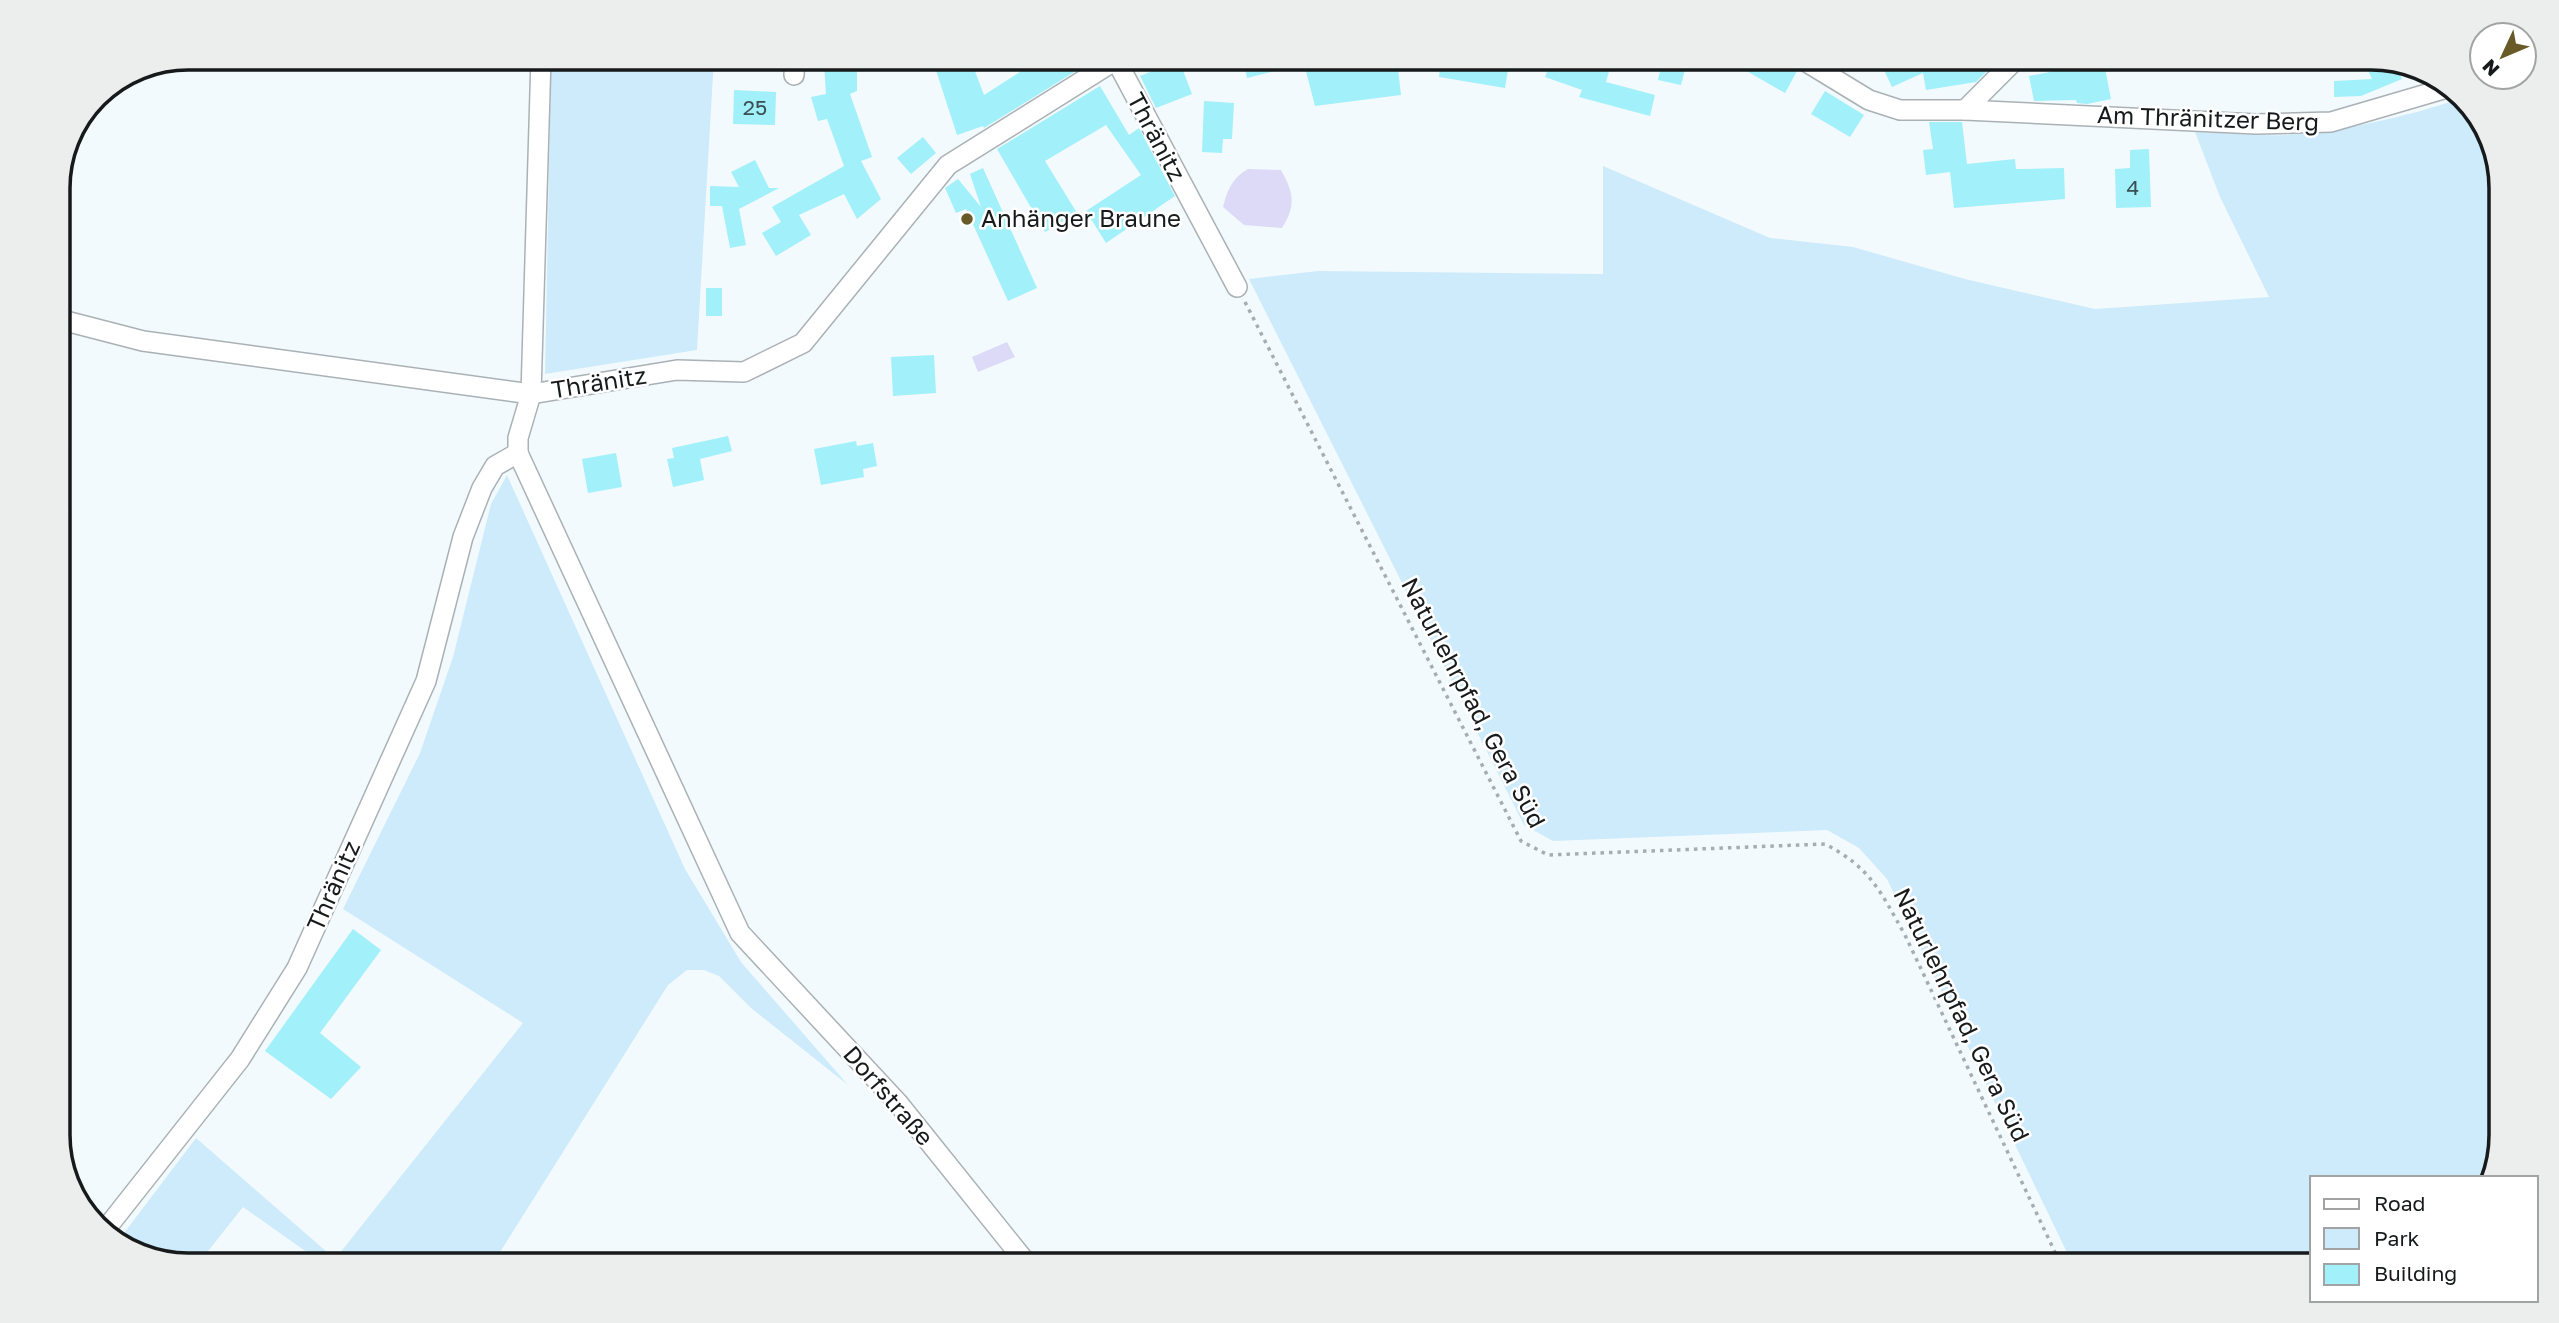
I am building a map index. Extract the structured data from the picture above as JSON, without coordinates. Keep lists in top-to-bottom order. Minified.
{"streets":{"street":["Am Thränitzer Berg","Thränitz","Dorfstraße"],"path":["Naturlehrpfad, Gera Süd"]},"crossings":[["Thränitz","Naturlehrpfad, Gera Süd"],["Thränitz","Dorfstraße"]],"places":["Anhänger Braune"],"house_numbers":["25","4"],"legend":["Road","Park","Building"],"north":"bottom left"}
